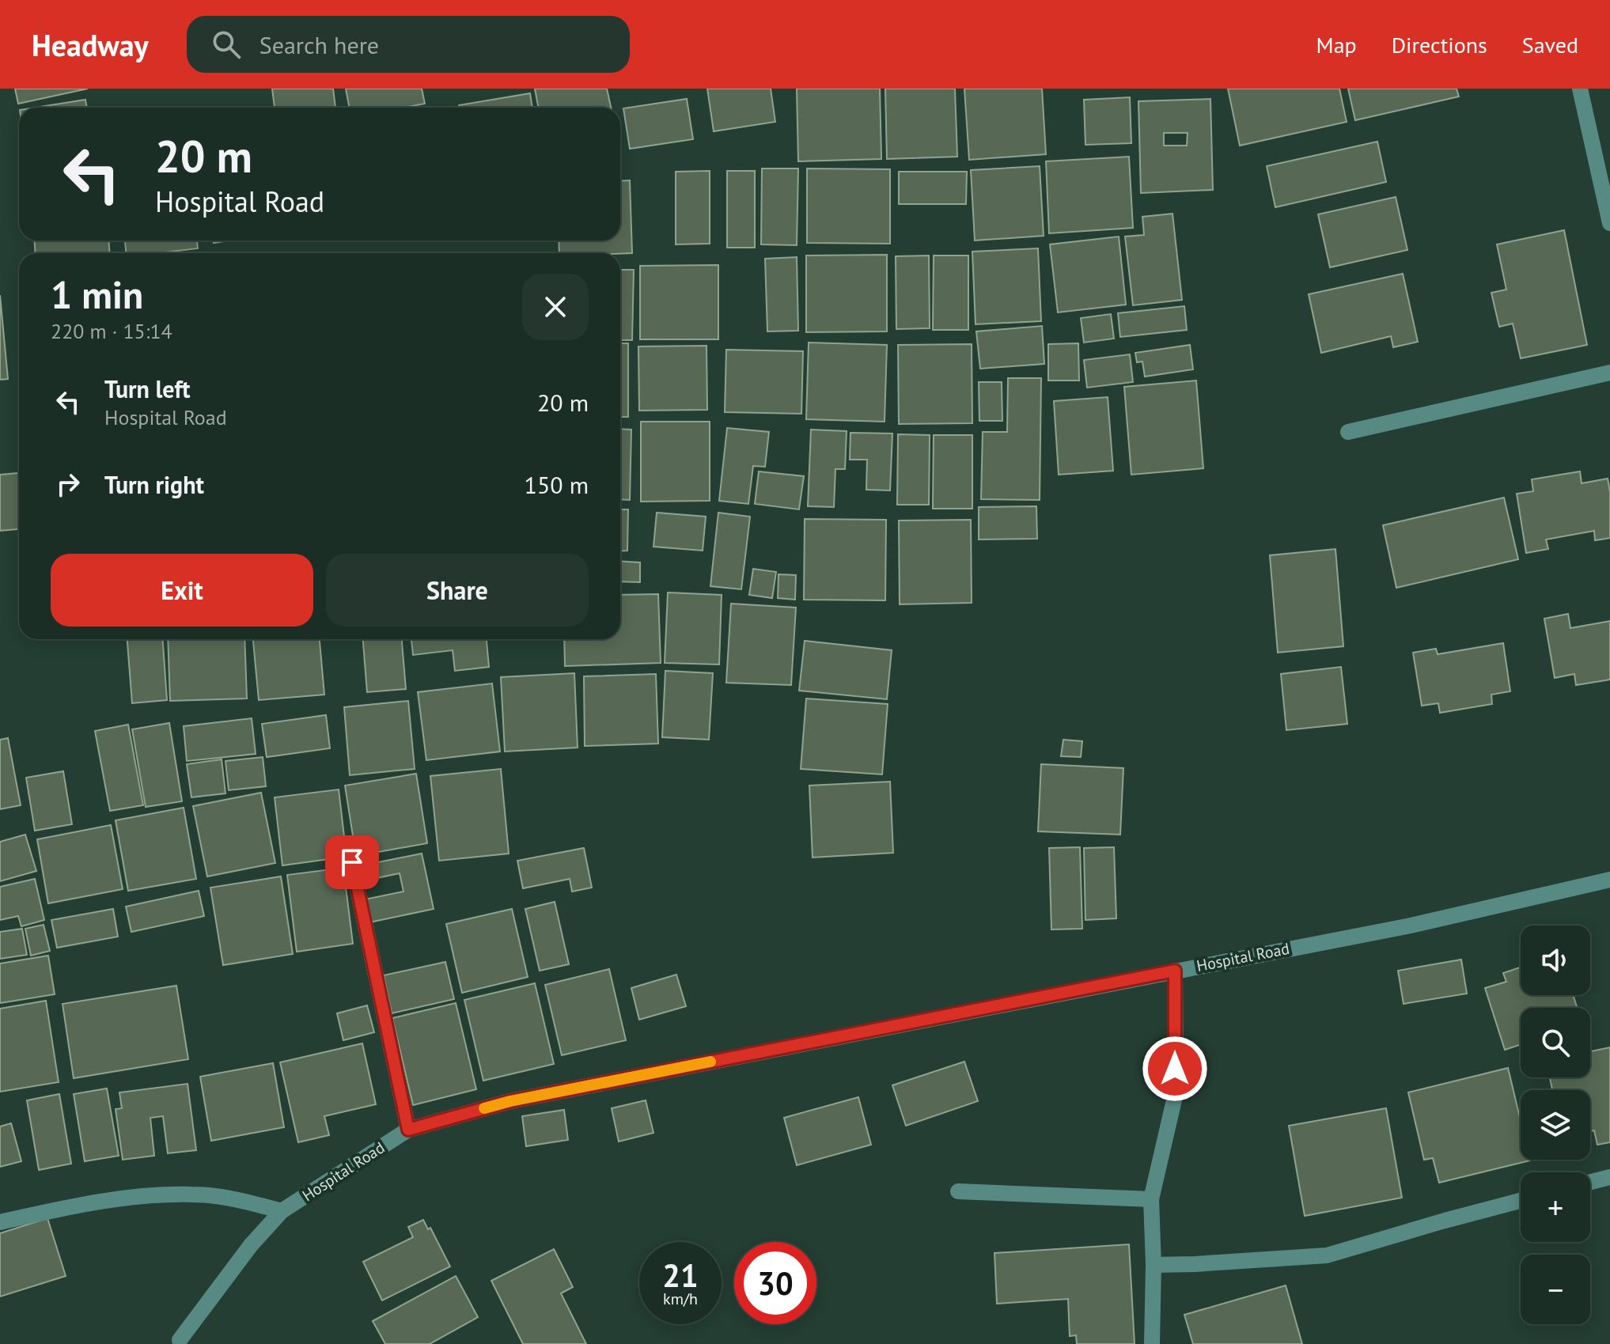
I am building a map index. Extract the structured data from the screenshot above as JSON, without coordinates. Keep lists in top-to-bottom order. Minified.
{"streets":{"street":["Hospital Road"]},"page":{"header":"Headway","search":"Search here","nav":["Map","Directions","Saved"],"turn":["20 m","Hospital Road"],"heading":["1 min","220 m · 15:14"],"list":[{"name":"Turn left","note":"Hospital Road","value":"20 m"},{"name":"Turn right","value":"150 m"}],"buttons":["Exit","Share"],"map_buttons":["+","−"],"speed":"21 km/h","limit":"30"}}
